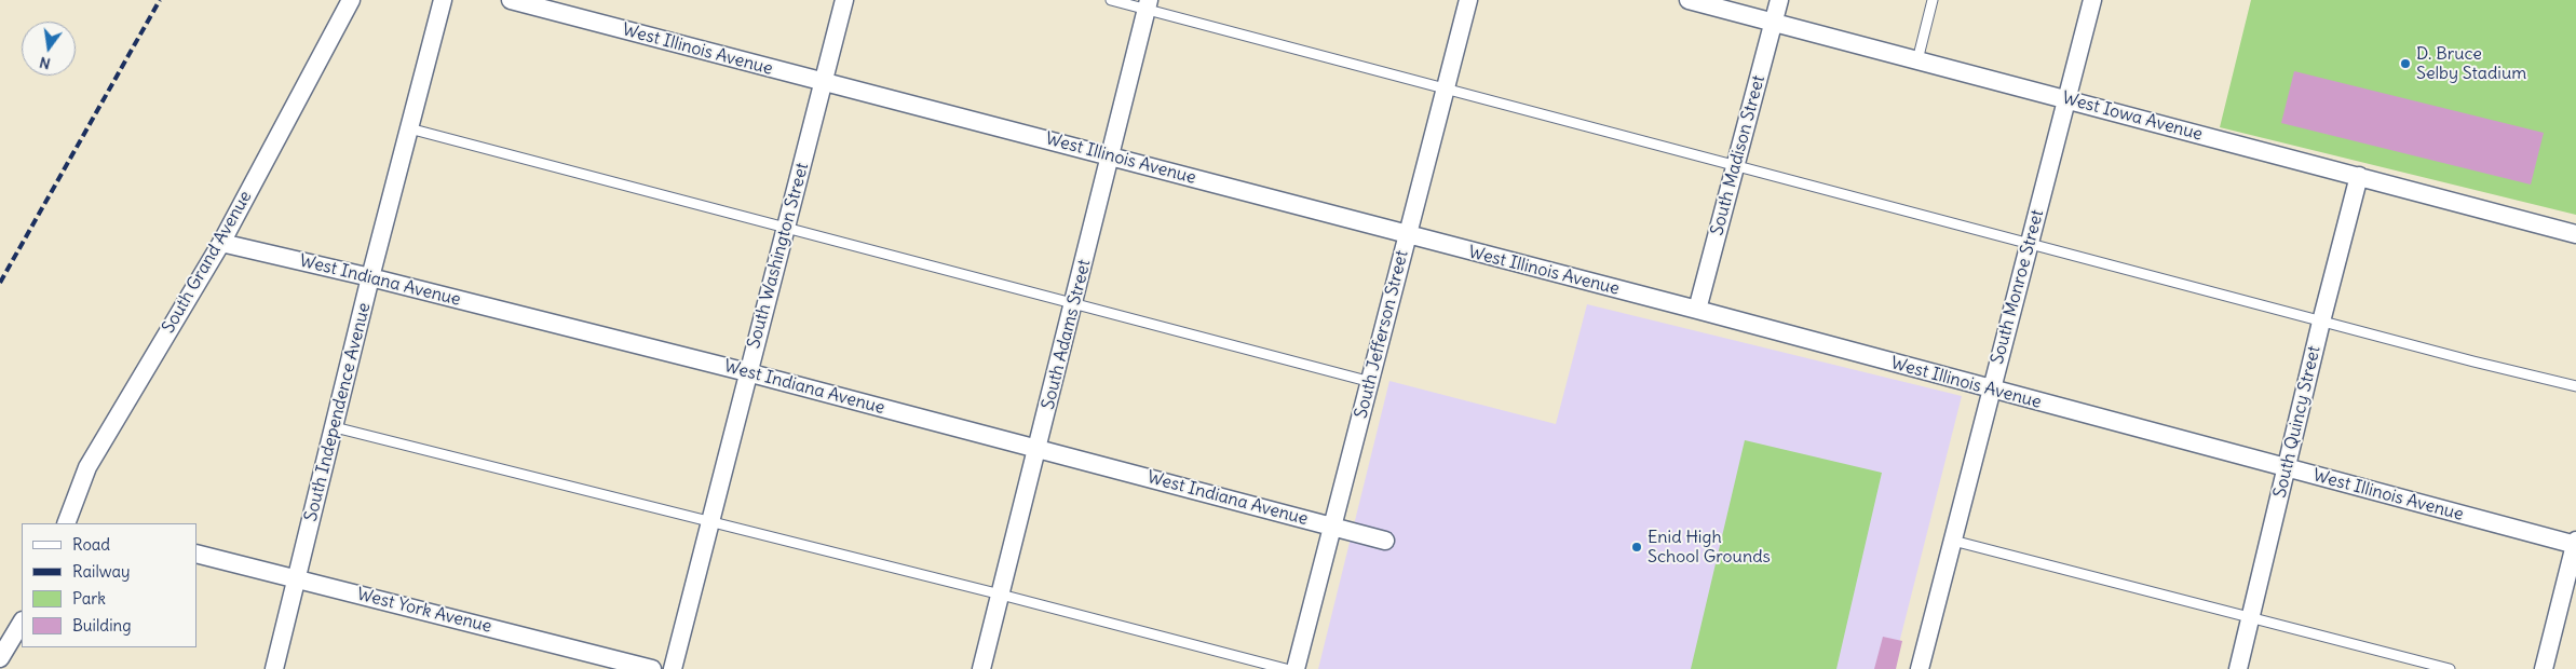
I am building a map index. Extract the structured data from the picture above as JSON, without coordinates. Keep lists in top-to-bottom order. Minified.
{"streets":{"street":["West Illinois Avenue","West Iowa Avenue","South Madison Street","South Washington Street","South Grand Avenue","West Indiana Avenue","South Monroe Street","South Adams Street","South Jefferson Street","South Independence Avenue","South Quincy Street","West York Avenue"]},"crossings":[["West Illinois Avenue","South Madison Street"],["West Illinois Avenue","South Washington Street"],["West Illinois Avenue","South Monroe Street"],["West Illinois Avenue","South Adams Street"],["West Illinois Avenue","South Jefferson Street"],["West Illinois Avenue","South Quincy Street"],["West Iowa Avenue","South Madison Street"],["West Iowa Avenue","South Monroe Street"],["West Iowa Avenue","South Quincy Street"],["South Washington Street","West Indiana Avenue"],["South Grand Avenue","West Indiana Avenue"],["West Indiana Avenue","South Adams Street"],["West Indiana Avenue","South Jefferson Street"],["West Indiana Avenue","South Independence Avenue"],["South Independence Avenue","West York Avenue"]],"places":["D. Bruce Selby Stadium","Enid High School Grounds"],"legend":["Road","Railway","Park","Building"],"north":"bottom"}
